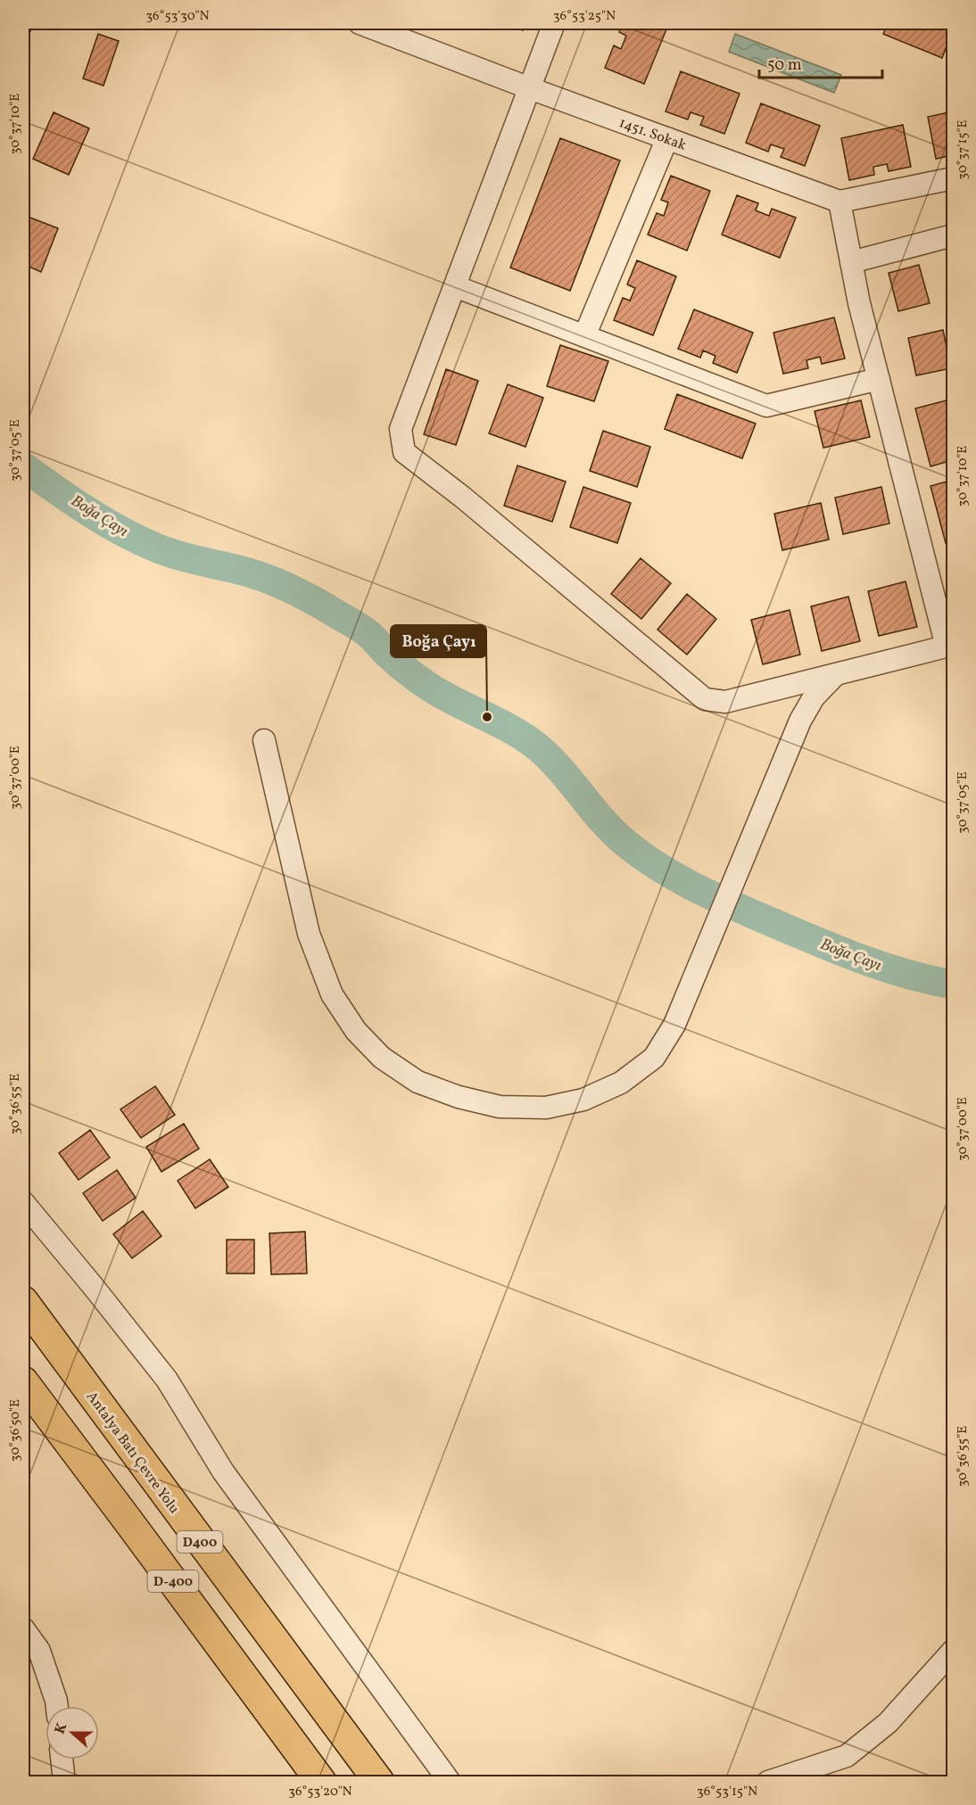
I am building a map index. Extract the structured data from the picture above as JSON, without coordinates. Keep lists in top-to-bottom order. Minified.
{"streets":{"highway":["Antalya Batı Çevre Yolu","D400","D-400"],"street":["1451. Sokak"]},"water":["Boğa Çayı"],"places":["Boğa Çayı"],"scale_bar":"50 m","north":"left","coordinates":["36°53'30\"N","36°53'25\"N","30°37'10\"E","30°37'15\"E","30°37'05\"E","30°37'00\"E","30°36'55\"E","30°36'50\"E","36°53'20\"N","36°53'15\"N"]}
